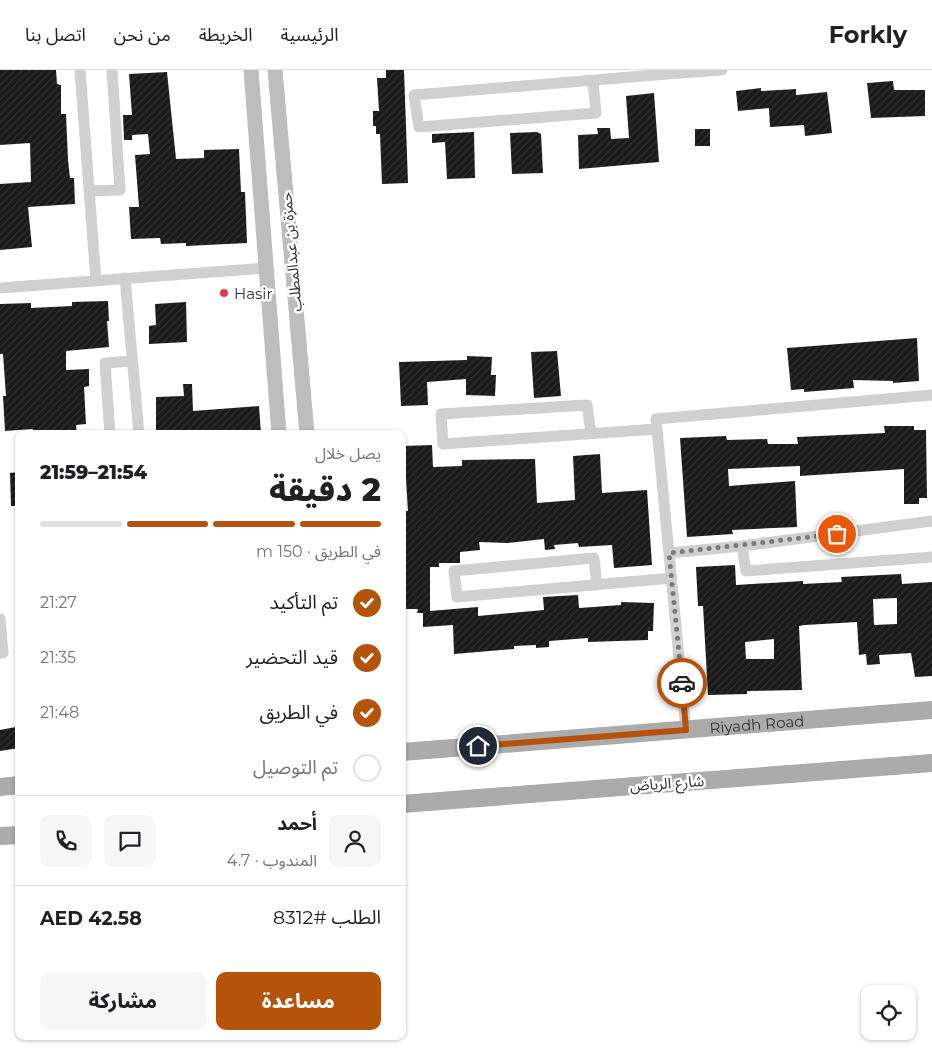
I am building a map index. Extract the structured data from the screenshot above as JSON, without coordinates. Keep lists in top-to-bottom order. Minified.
{"streets":{"main road":["Riyadh Road","شارع الرياض"],"street":["حمزة بن عبدالمطلب"]},"places":["Hasir"],"page":{"header":"Forkly","nav":["الرئيسية","الخريطة","من نحن","اتصل بنا"],"heading":["2 دقيقة","يصل خلال","21:54–21:59"],"panel":["أحمد","المندوب · 4.7","الطلب #8312","AED 42.58"],"bar":"في الطريق · 150 m","list":[["تم التأكيد","21:27"],["قيد التحضير","21:35"],["في الطريق","21:48"],"تم التوصيل"],"buttons":["مساعدة","مشاركة"]}}
